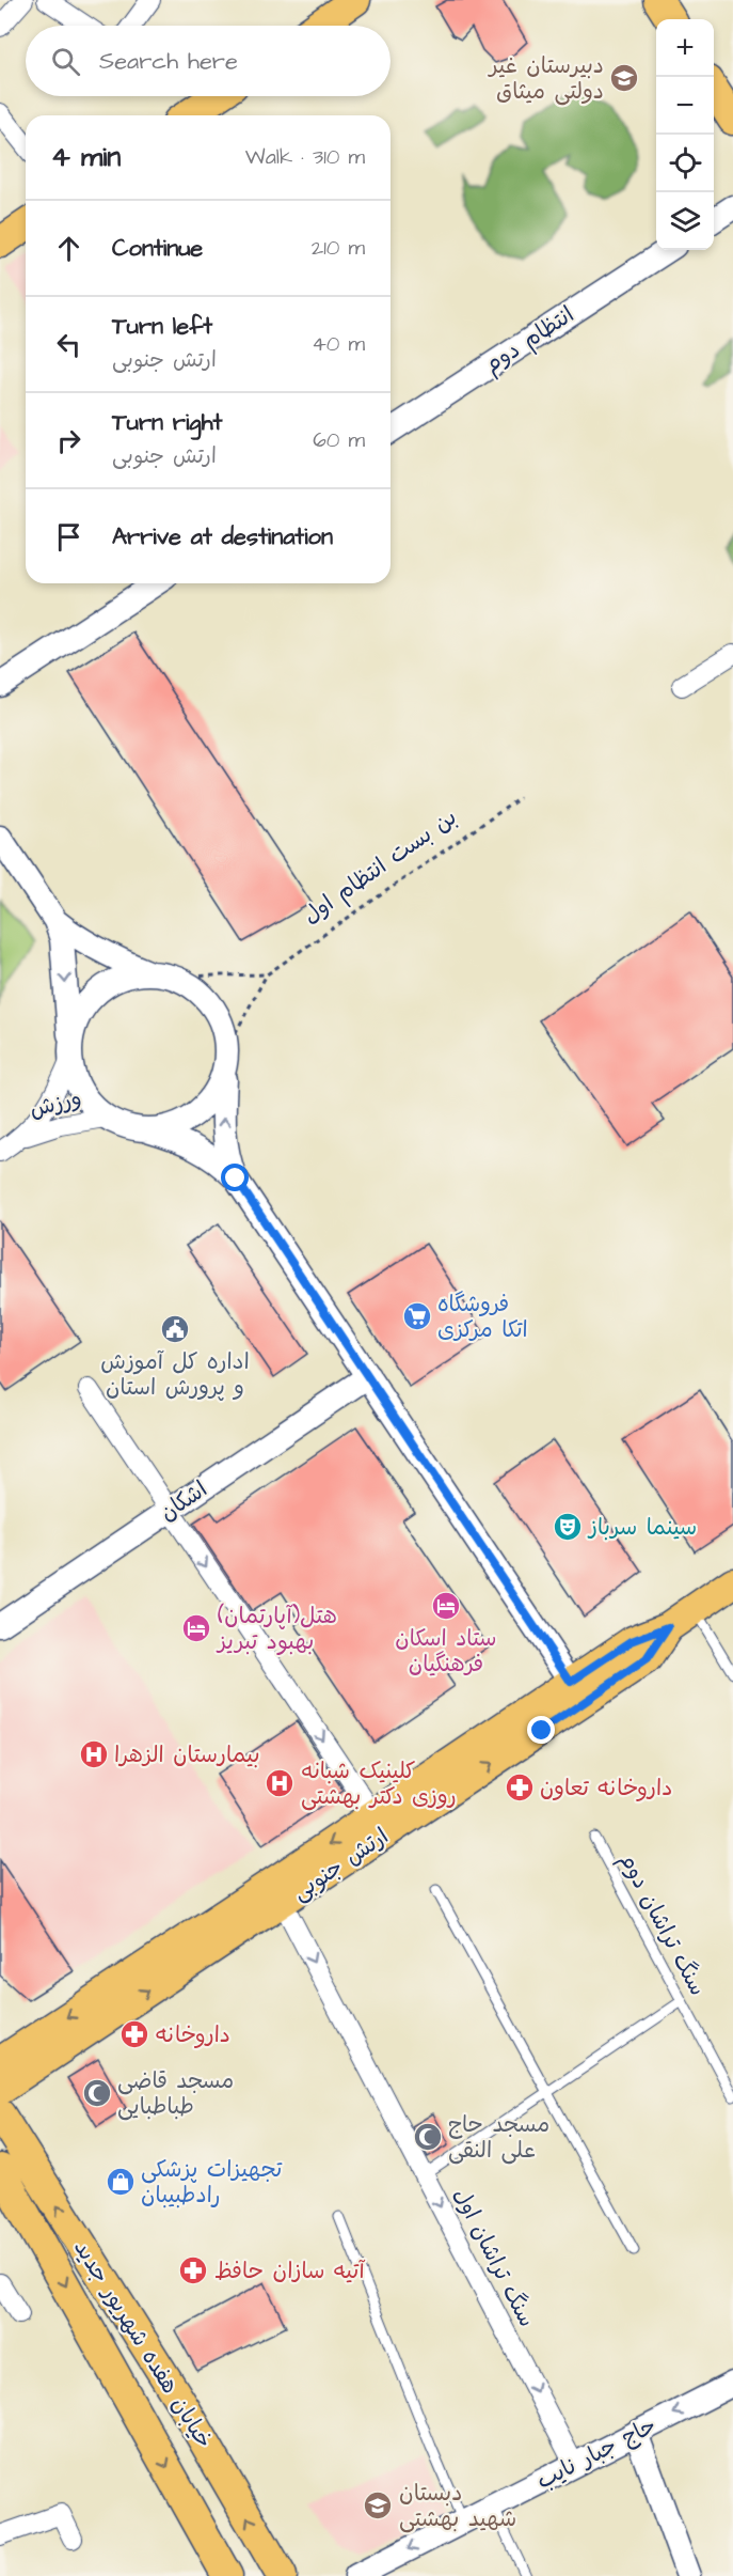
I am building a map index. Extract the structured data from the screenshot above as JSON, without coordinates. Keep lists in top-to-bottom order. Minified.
{"streets":{"main road":["ارتش جنوبی","خیابان هفده شهریور جدید"],"street":["انتظام دوم","ورزش","اشکان","سنگ تراشان اول","حاج جبار نایب"],"lane":["سنگ تراشان دوم"],"path":["بن بست انتظام اول"]},"crossings":[["ارتش جنوبی","سنگ تراشان اول"],["سنگ تراشان اول","حاج جبار نایب"]],"one_way":["سنگ تراشان اول","حاج جبار نایب"],"places":{"school or university":["دبیرستان غیر دولتی میثاق","دبستان شهید بهشتی"],"supermarket":["فروشگاه اتکا مرکزی"],"public building":["اداره کل آموزش و پرورش استان"],"theatre":["سینما سرباز"],"hotel":["ستاد اسکان فرهنگیان","هتل(آپارتمان) بهبود تبریز"],"hospital":["بیمارستان الزهرا","کلینیک شبانه روزی دکتر بهشتی"],"pharmacy":["داروخانه تعاون","داروخانه","آتیه سازان حافظ"],"mosque":["مسجد قاضی طباطبایی","مسجد حاج علی النقی"],"shop":["تجهیزات پزشکی رادطبیبان"]},"page":{"map_buttons":["+","−"],"search":"Search here","heading":["4 min","Walk · 310 m"],"list":[["Continue","210 m"],["Turn left","ارتش جنوبی","40 m"],["Turn right","ارتش جنوبی","60 m"],"Arrive at destination"]}}
